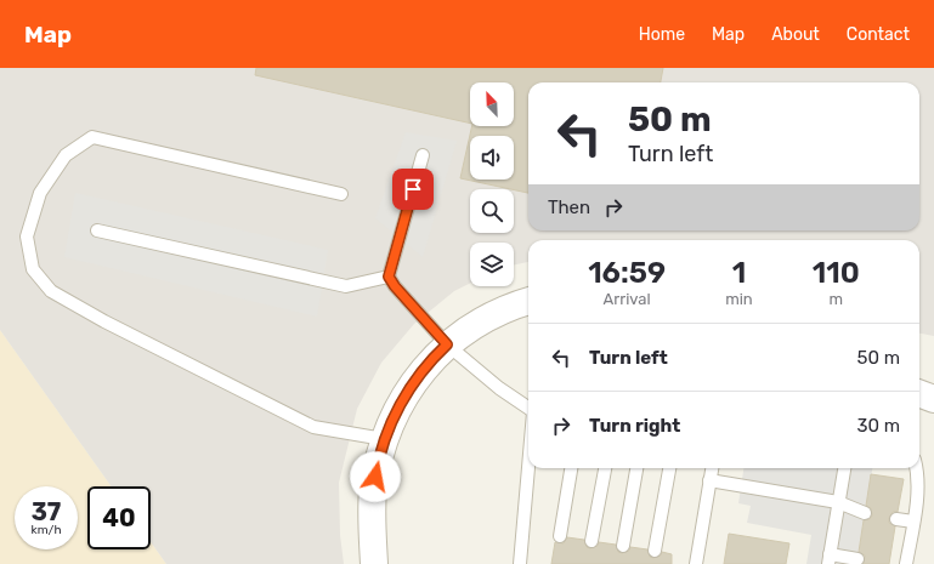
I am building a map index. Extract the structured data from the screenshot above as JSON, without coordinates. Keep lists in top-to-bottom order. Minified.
{"north":"top left","page":{"header":"Map","nav":["Home","Map","About","Contact"],"turn":["50 m","Turn left"],"then":"Then","eta":["16:59","Arrival","1","min","110","m"],"list":[{"name":"Turn left","value":"50 m"},{"name":"Turn right","value":"30 m"}],"speed":"37 km/h","limit":"40"}}
